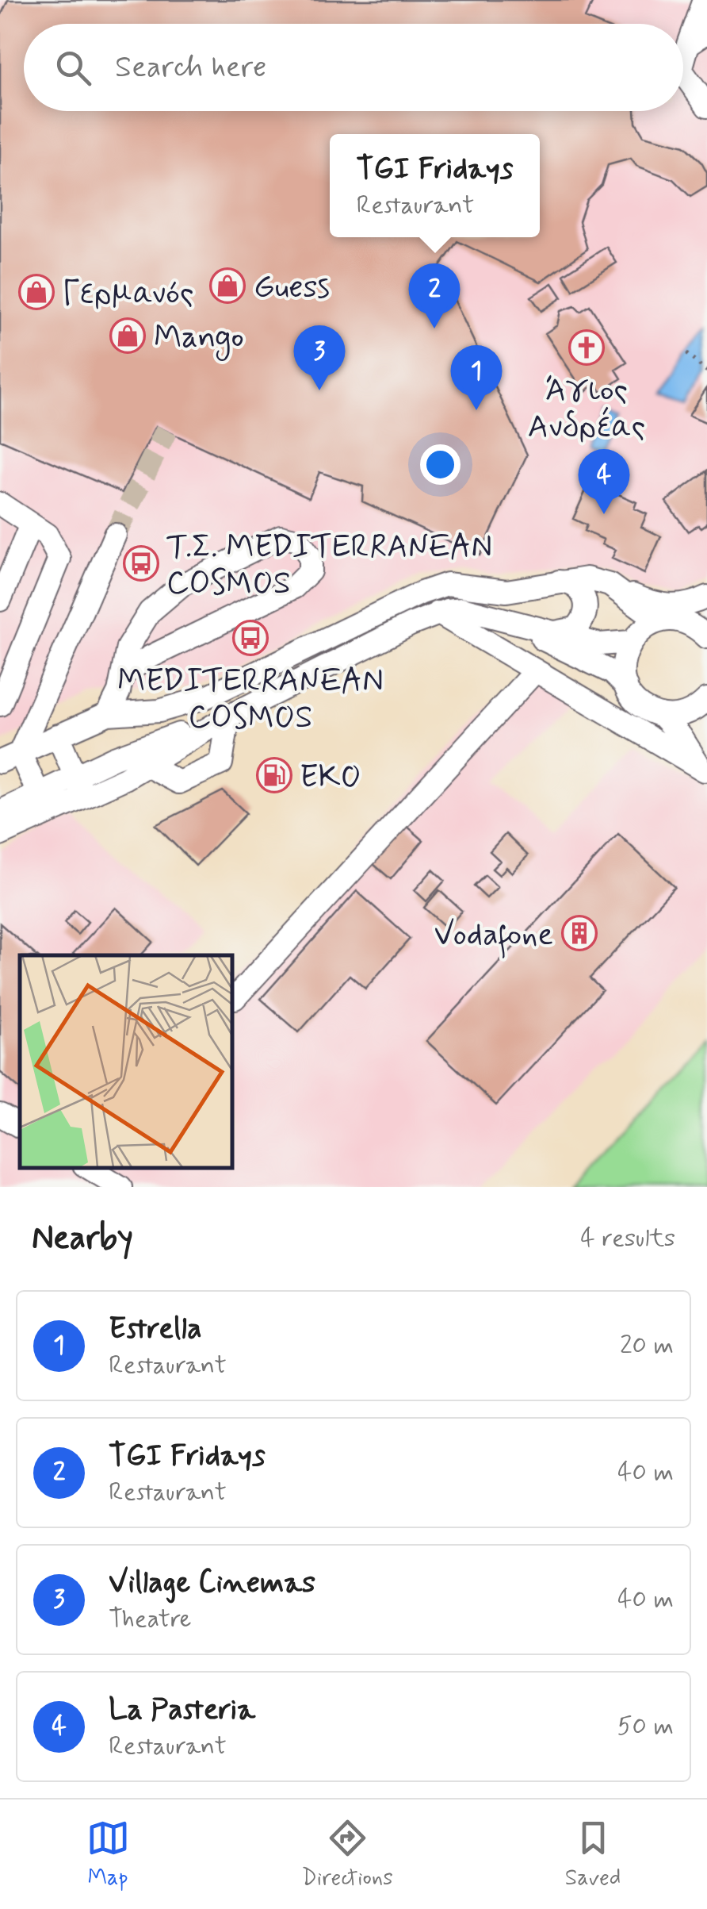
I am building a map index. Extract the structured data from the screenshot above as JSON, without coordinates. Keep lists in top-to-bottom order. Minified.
{"places":{"shop":["Guess","Γερμανός","Mango"],"church":["Άγιος Ανδρέας"],"bus stop":["Τ.Σ. MEDITERRANEAN COSMOS","MEDITERRANEAN COSMOS"],"fuel station":["EKO"],"building":["Vodafone"]},"page":{"search":"Search here","popup":["TGI Fridays","Restaurant"],"pins":["2","3","1","4"],"heading":["Nearby","4 results"],"list":[{"mark":"1","name":"Estrella","note":"Restaurant","value":"20 m"},{"mark":"2","name":"TGI Fridays","note":"Restaurant","value":"40 m"},{"mark":"3","name":"Village Cinemas","note":"Theatre","value":"40 m"},{"mark":"4","name":"La Pasteria","note":"Restaurant","value":"50 m"}],"nav":["Map","Directions","Saved"]}}
